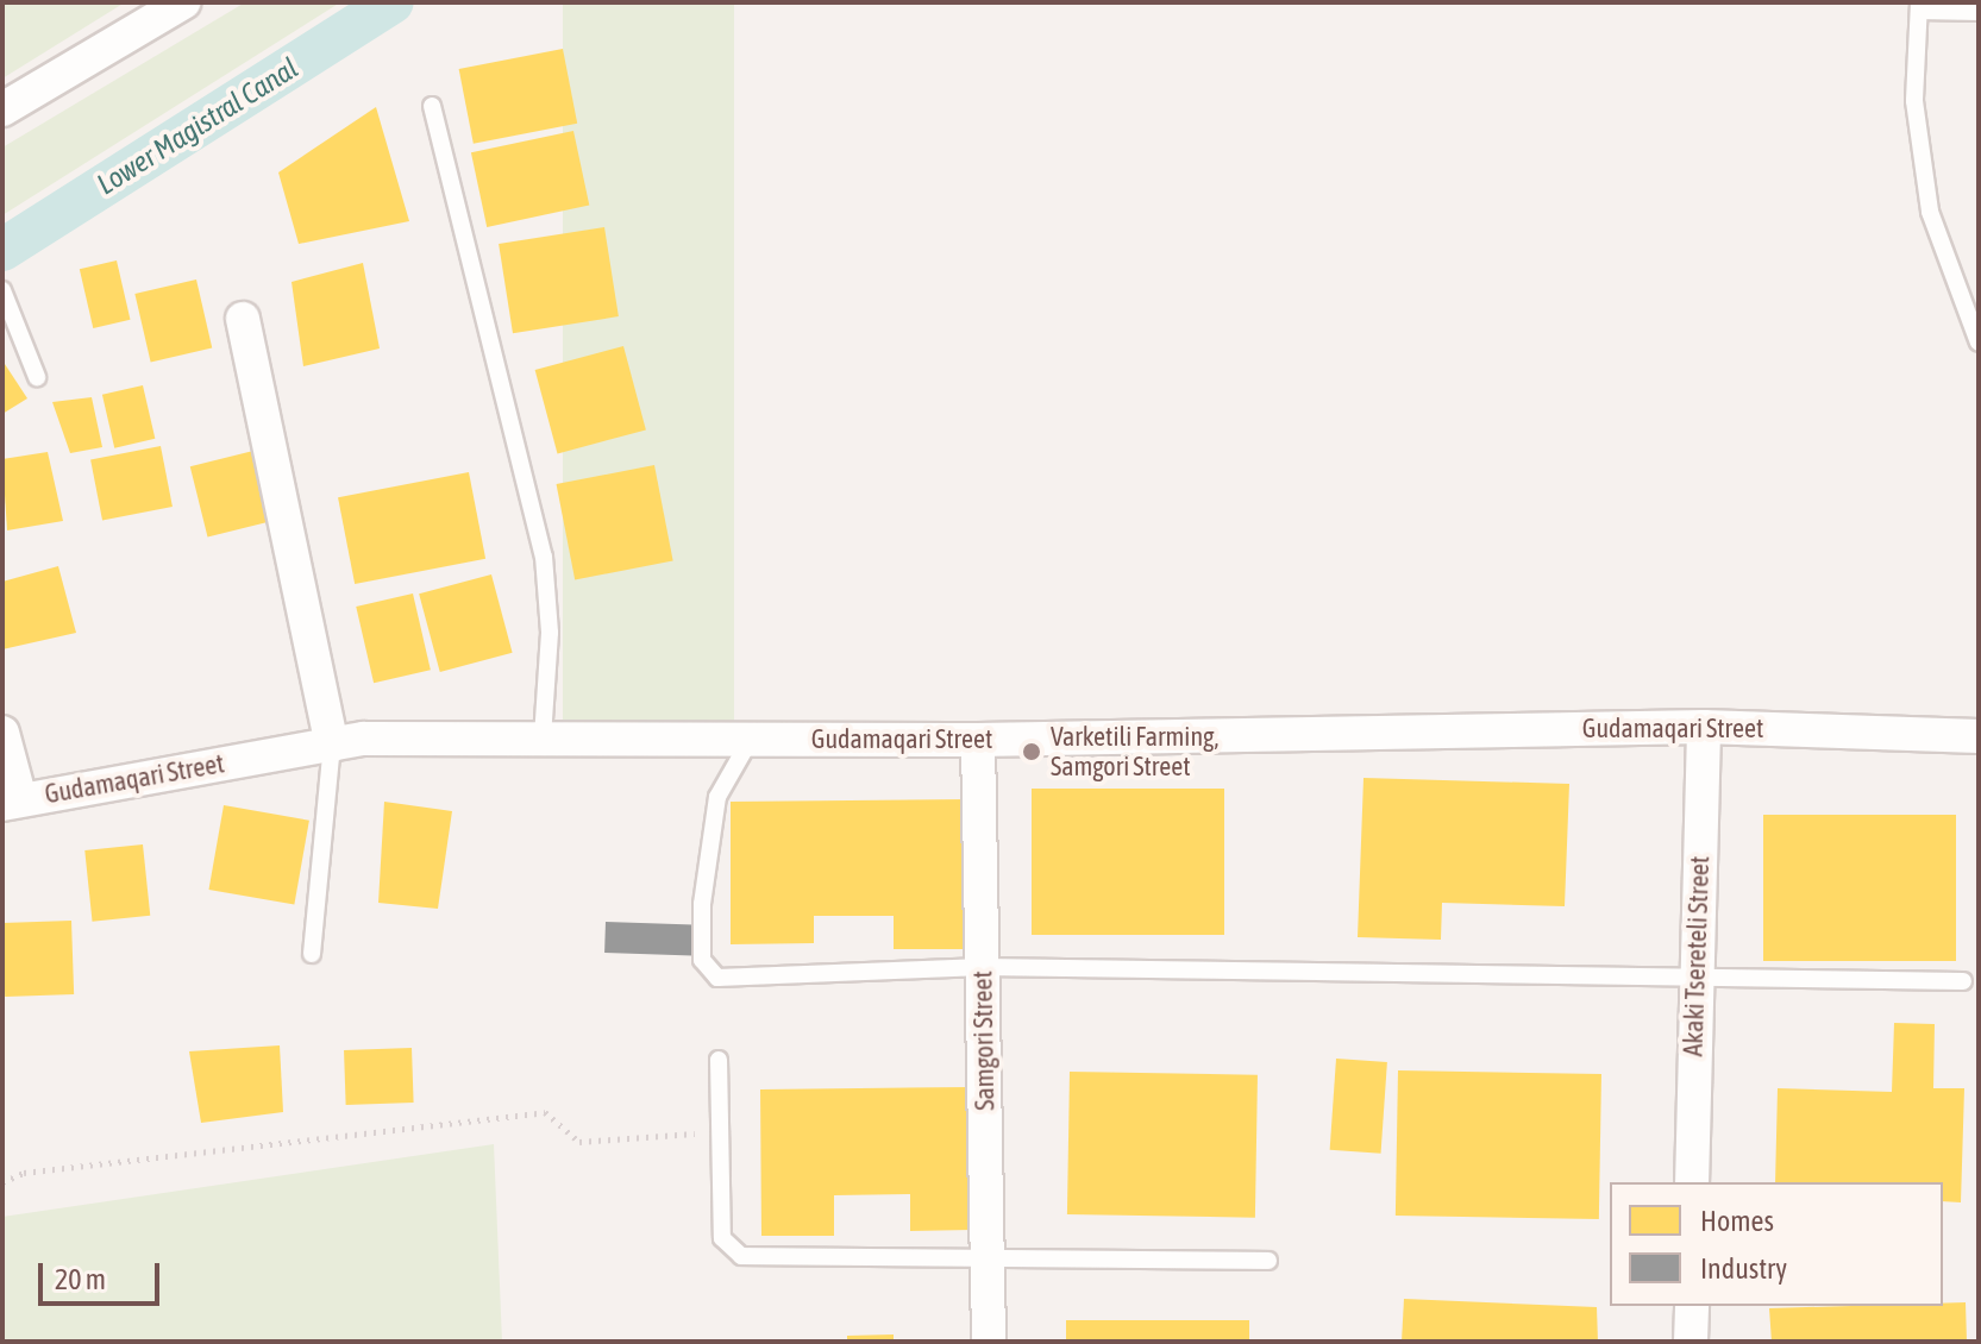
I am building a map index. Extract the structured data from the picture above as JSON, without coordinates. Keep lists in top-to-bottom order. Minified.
{"streets":{"street":["Gudamaqari Street","Akaki Tsereteli Street","Samgori Street"]},"crossings":[["Gudamaqari Street","Akaki Tsereteli Street"],["Gudamaqari Street","Samgori Street"]],"water":["Lower Magistral Canal"],"places":["Varketili Farming, Samgori Street"],"legend":["Homes","Industry"],"scale_bar":"20 m"}
